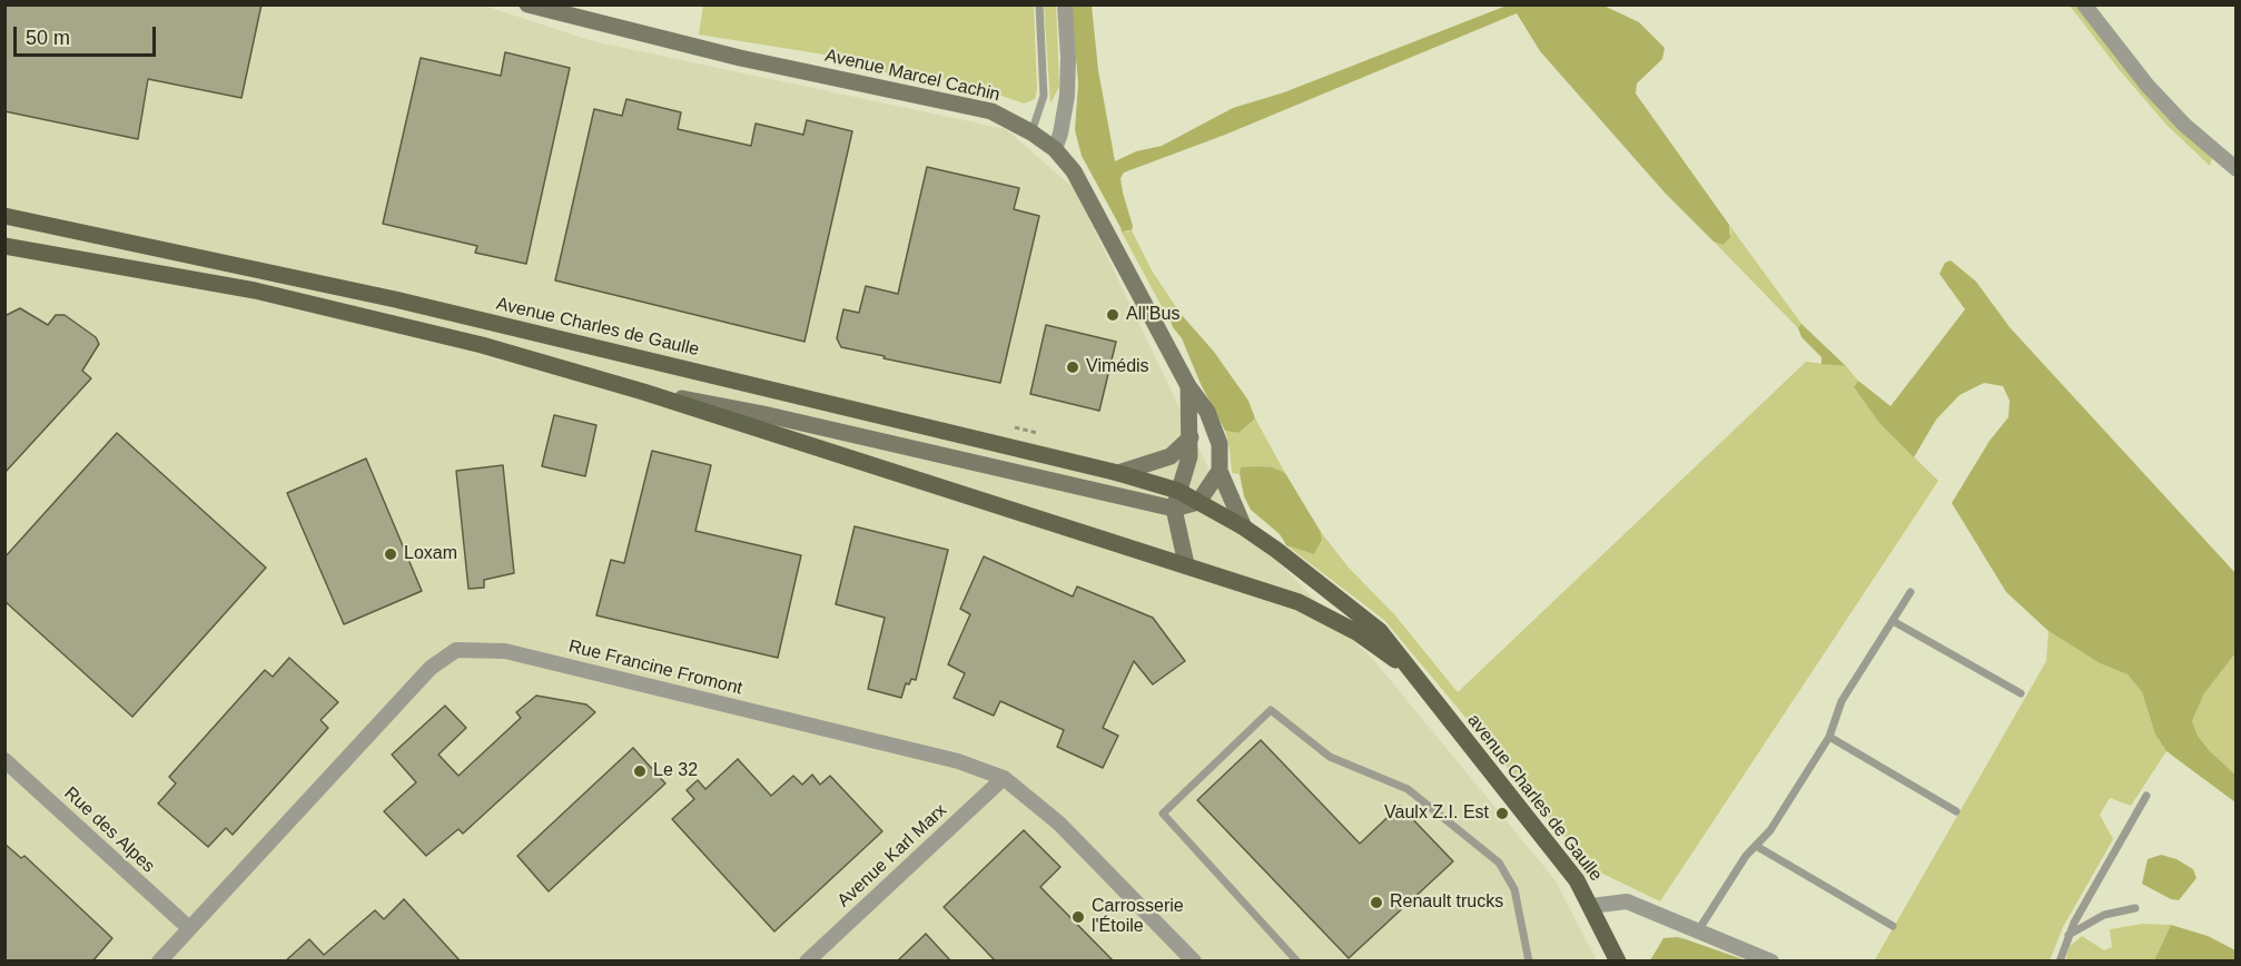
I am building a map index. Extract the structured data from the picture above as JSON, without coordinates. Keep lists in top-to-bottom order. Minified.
{"streets":{"main road":["Avenue Charles de Gaulle","avenue Charles de Gaulle"],"street":["Avenue Marcel Cachin","Rue Francine Fromont","Rue des Alpes","Avenue Karl Marx"]},"crossings":[["Avenue Marcel Cachin","Avenue Charles de Gaulle"],["Avenue Marcel Cachin","avenue Charles de Gaulle"],["Avenue Charles de Gaulle","avenue Charles de Gaulle"],["Rue Francine Fromont","Rue des Alpes"],["Rue Francine Fromont","Avenue Karl Marx"]],"places":["All'Bus","Vimédis","Loxam","Le 32","Vaulx Z.I. Est","Renault trucks","Carrosserie l'Étoile"],"scale_bar":"50 m"}
